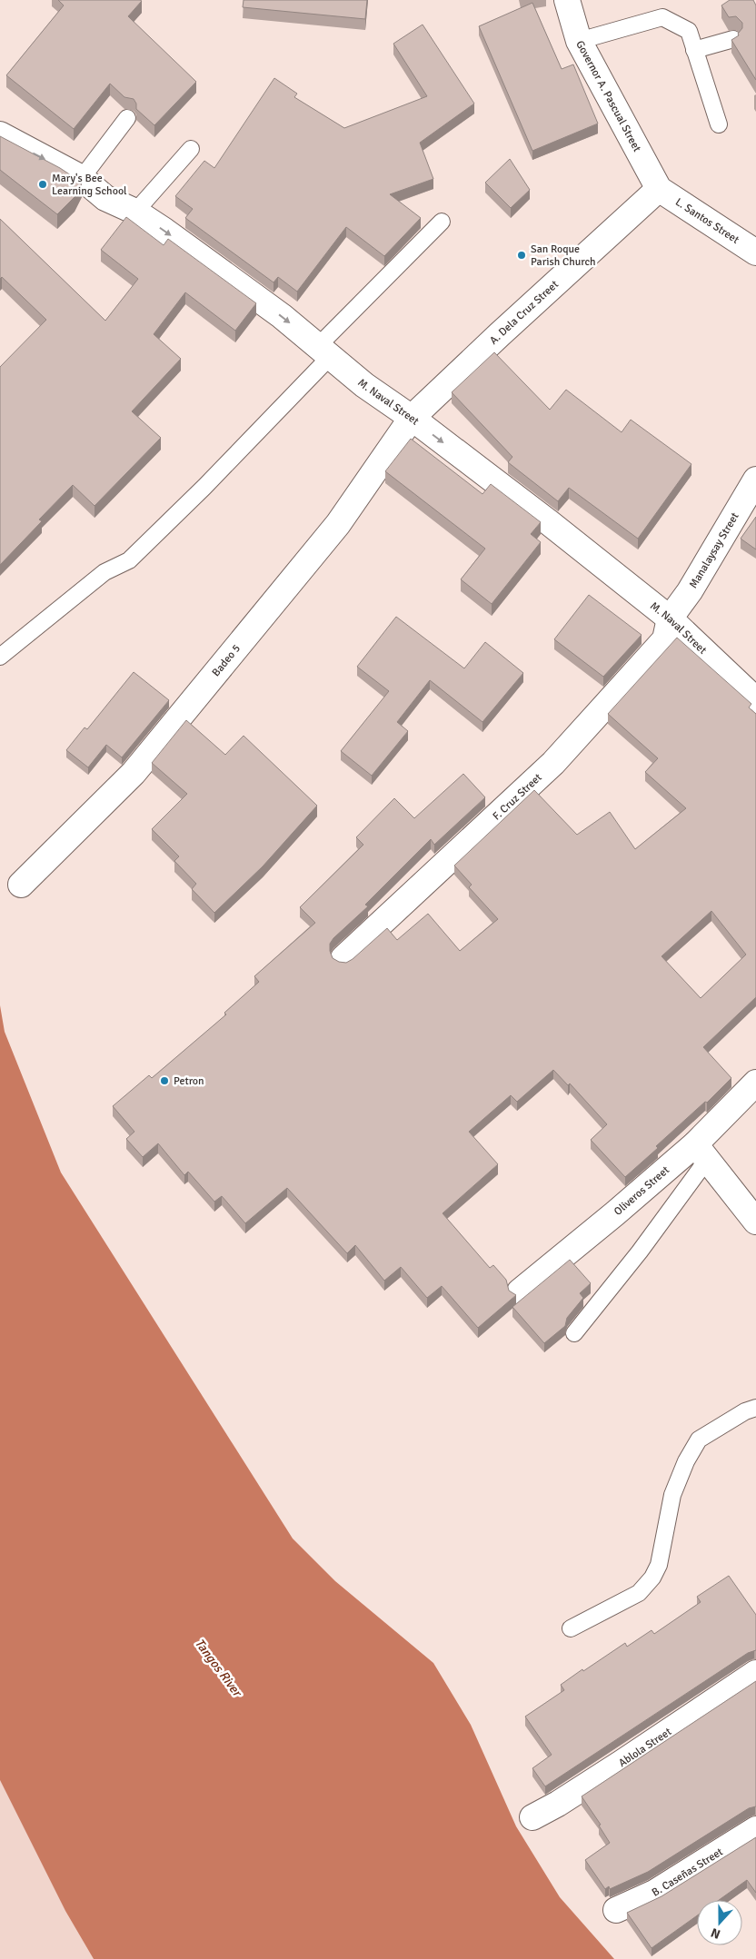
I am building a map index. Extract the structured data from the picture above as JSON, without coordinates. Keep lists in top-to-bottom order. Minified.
{"streets":{"street":["Governor A. Pascual Street","L. Santos Street","A. Dela Cruz Street","M. Naval Street","Manalaysay Street","Badeo 5","F. Cruz Street","Oliveros Street","Ablola Street","B. Caseñas Street"]},"crossings":[["Governor A. Pascual Street","L. Santos Street"],["Governor A. Pascual Street","A. Dela Cruz Street"],["L. Santos Street","A. Dela Cruz Street"],["A. Dela Cruz Street","M. Naval Street"],["A. Dela Cruz Street","Badeo 5"],["M. Naval Street","Manalaysay Street"],["M. Naval Street","Badeo 5"],["M. Naval Street","F. Cruz Street"],["Manalaysay Street","F. Cruz Street"]],"one_way":["M. Naval Street"],"water":["Tangos River"],"places":["Mary's Bee Learning School","San Roque Parish Church","Petron"],"north":"bottom"}
